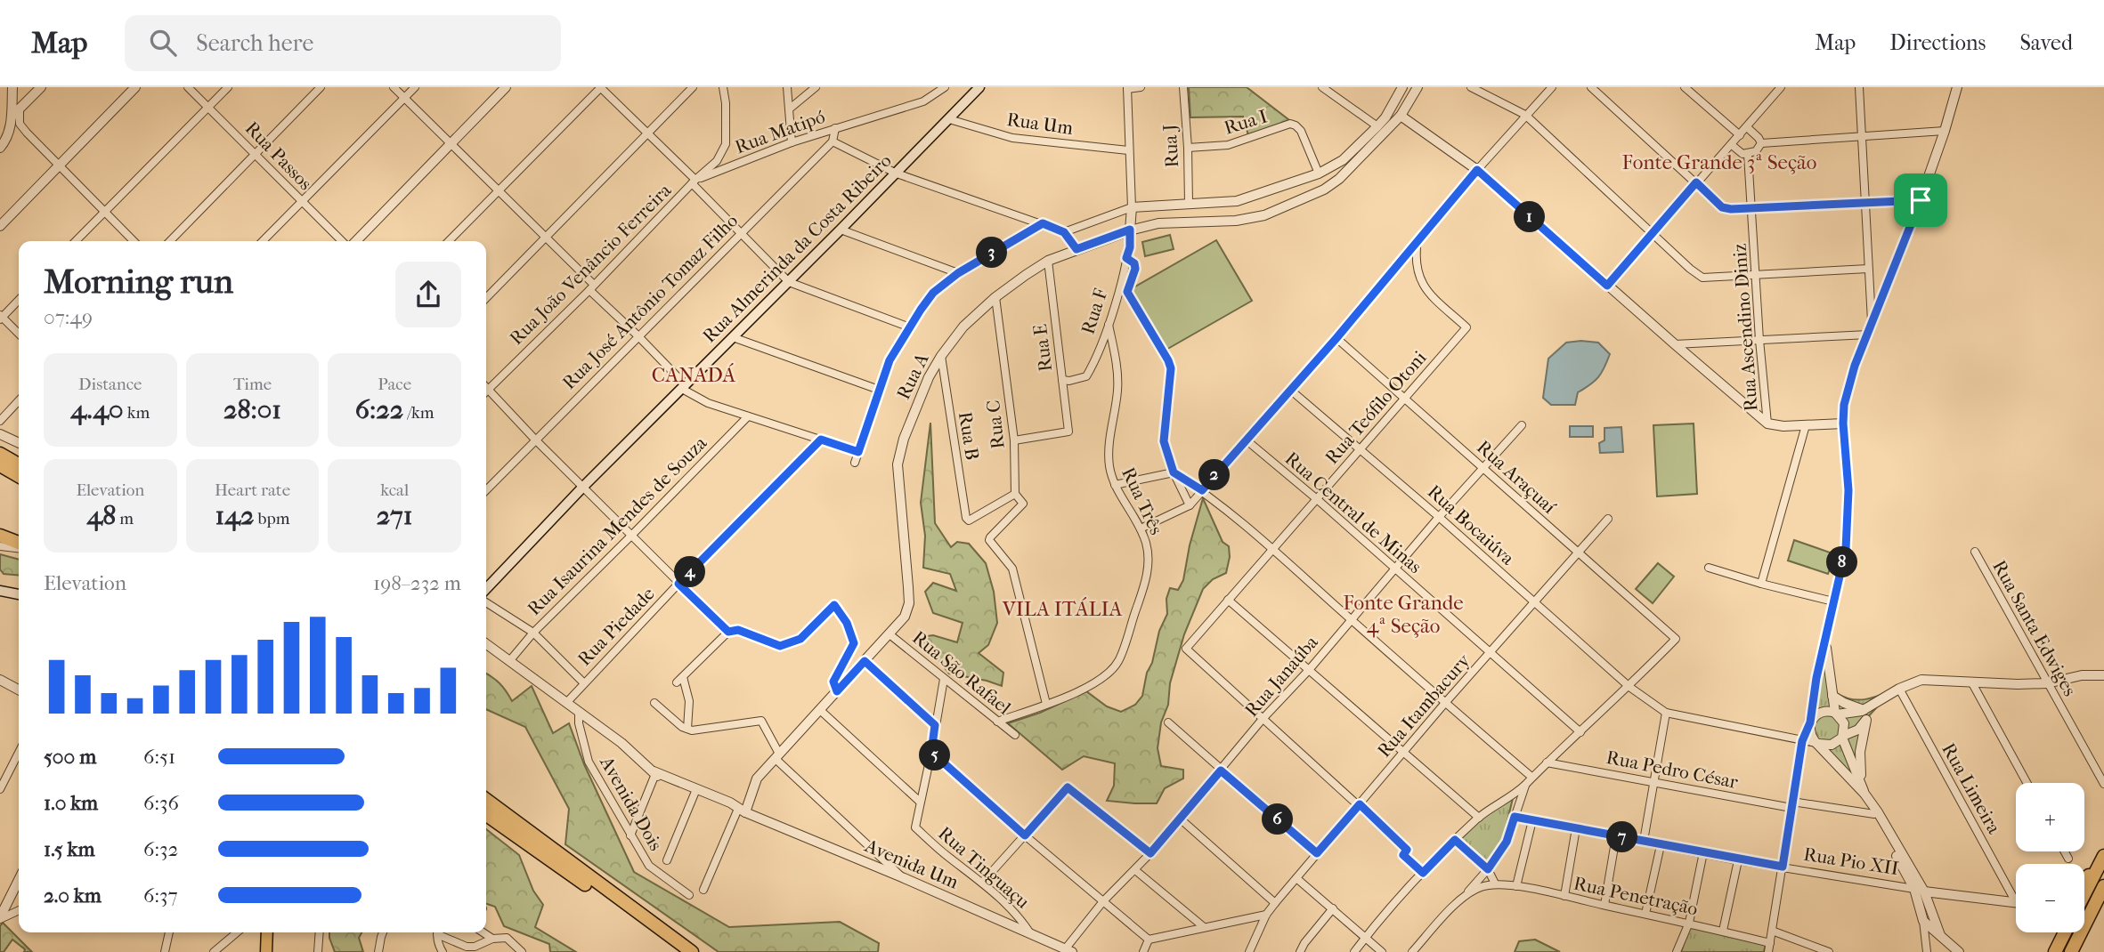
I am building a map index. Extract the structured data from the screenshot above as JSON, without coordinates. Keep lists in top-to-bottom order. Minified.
{"streets":{"main road":["Rua Almerinda da Costa Ribeiro"],"street":["Rua I","Rua Um","Rua Matipó","Rua J","Rua Passos","Rua João Venâncio Ferreira","Rua José Antônio Tomaz Filho","Rua F","Rua Ascendino Diniz","Rua E","Rua A","Rua Teófilo Otoni","Rua C","Rua B","Rua Araçuaí","Rua Três","Rua Central de Minas","Rua Bocaiúva","Rua Isaurina Mendes de Souza","Rua Piedade","Rua Santa Edwiges","Rua São Rafael","Rua Janaúba","Rua Itambacury","Rua Pedro César","Rua Limeira","Avenida Dois","Rua Pio XII","Avenida Um","Rua Tinguaçu","Rua Penetração"]},"crossings":[["Rua I","Rua J"],["Rua Um","Rua Almerinda da Costa Ribeiro"],["Rua Matipó","Rua João Venâncio Ferreira"],["Rua F","Rua E"],["Rua F","Rua A"],["Rua F","Rua Três"],["Rua E","Rua A"],["Rua E","Rua C"],["Rua A","Rua C"],["Rua A","Rua B"],["Rua A","Rua São Rafael"],["Rua A","Avenida Um"],["Rua Teófilo Otoni","Rua Araçuaí"],["Rua Teófilo Otoni","Rua Central de Minas"],["Rua Teófilo Otoni","Rua Bocaiúva"],["Rua Teófilo Otoni","Rua Janaúba"],["Rua C","Rua B"],["Rua Araçuaí","Rua Bocaiúva"],["Rua Araçuaí","Rua Janaúba"],["Rua Araçuaí","Rua Itambacury"],["Rua Três","Rua São Rafael"],["Rua Central de Minas","Rua Janaúba"],["Rua Central de Minas","Rua Itambacury"],["Rua Bocaiúva","Rua Janaúba"],["Rua Bocaiúva","Rua Itambacury"],["Rua Janaúba","Avenida Um"],["Avenida Um","Rua Tinguaçu"]],"districts":["Fonte Grande 3ª Seção","CANADÁ","Fonte Grande 4ª Seção","VILA ITÁLIA"],"page":{"header":"Map","search":"Search here","nav":["Map","Directions","Saved"],"pins":["1","3","2","8","4","5","6","7"],"heading":["Morning run","07:49"],"stats":[["Distance","4.40 km"],["Time","28:01"],["Pace","6:22 /km"],["Elevation","48 m"],["Heart rate","142 bpm"],["kcal","271"]],"chart":["Elevation","198–232 m"],"list":[{"name":"500 m","note":"6:51"},{"name":"1.0 km","note":"6:36"},{"name":"1.5 km","note":"6:32"},{"name":"2.0 km","note":"6:37"}],"map_buttons":["+","−"]}}
